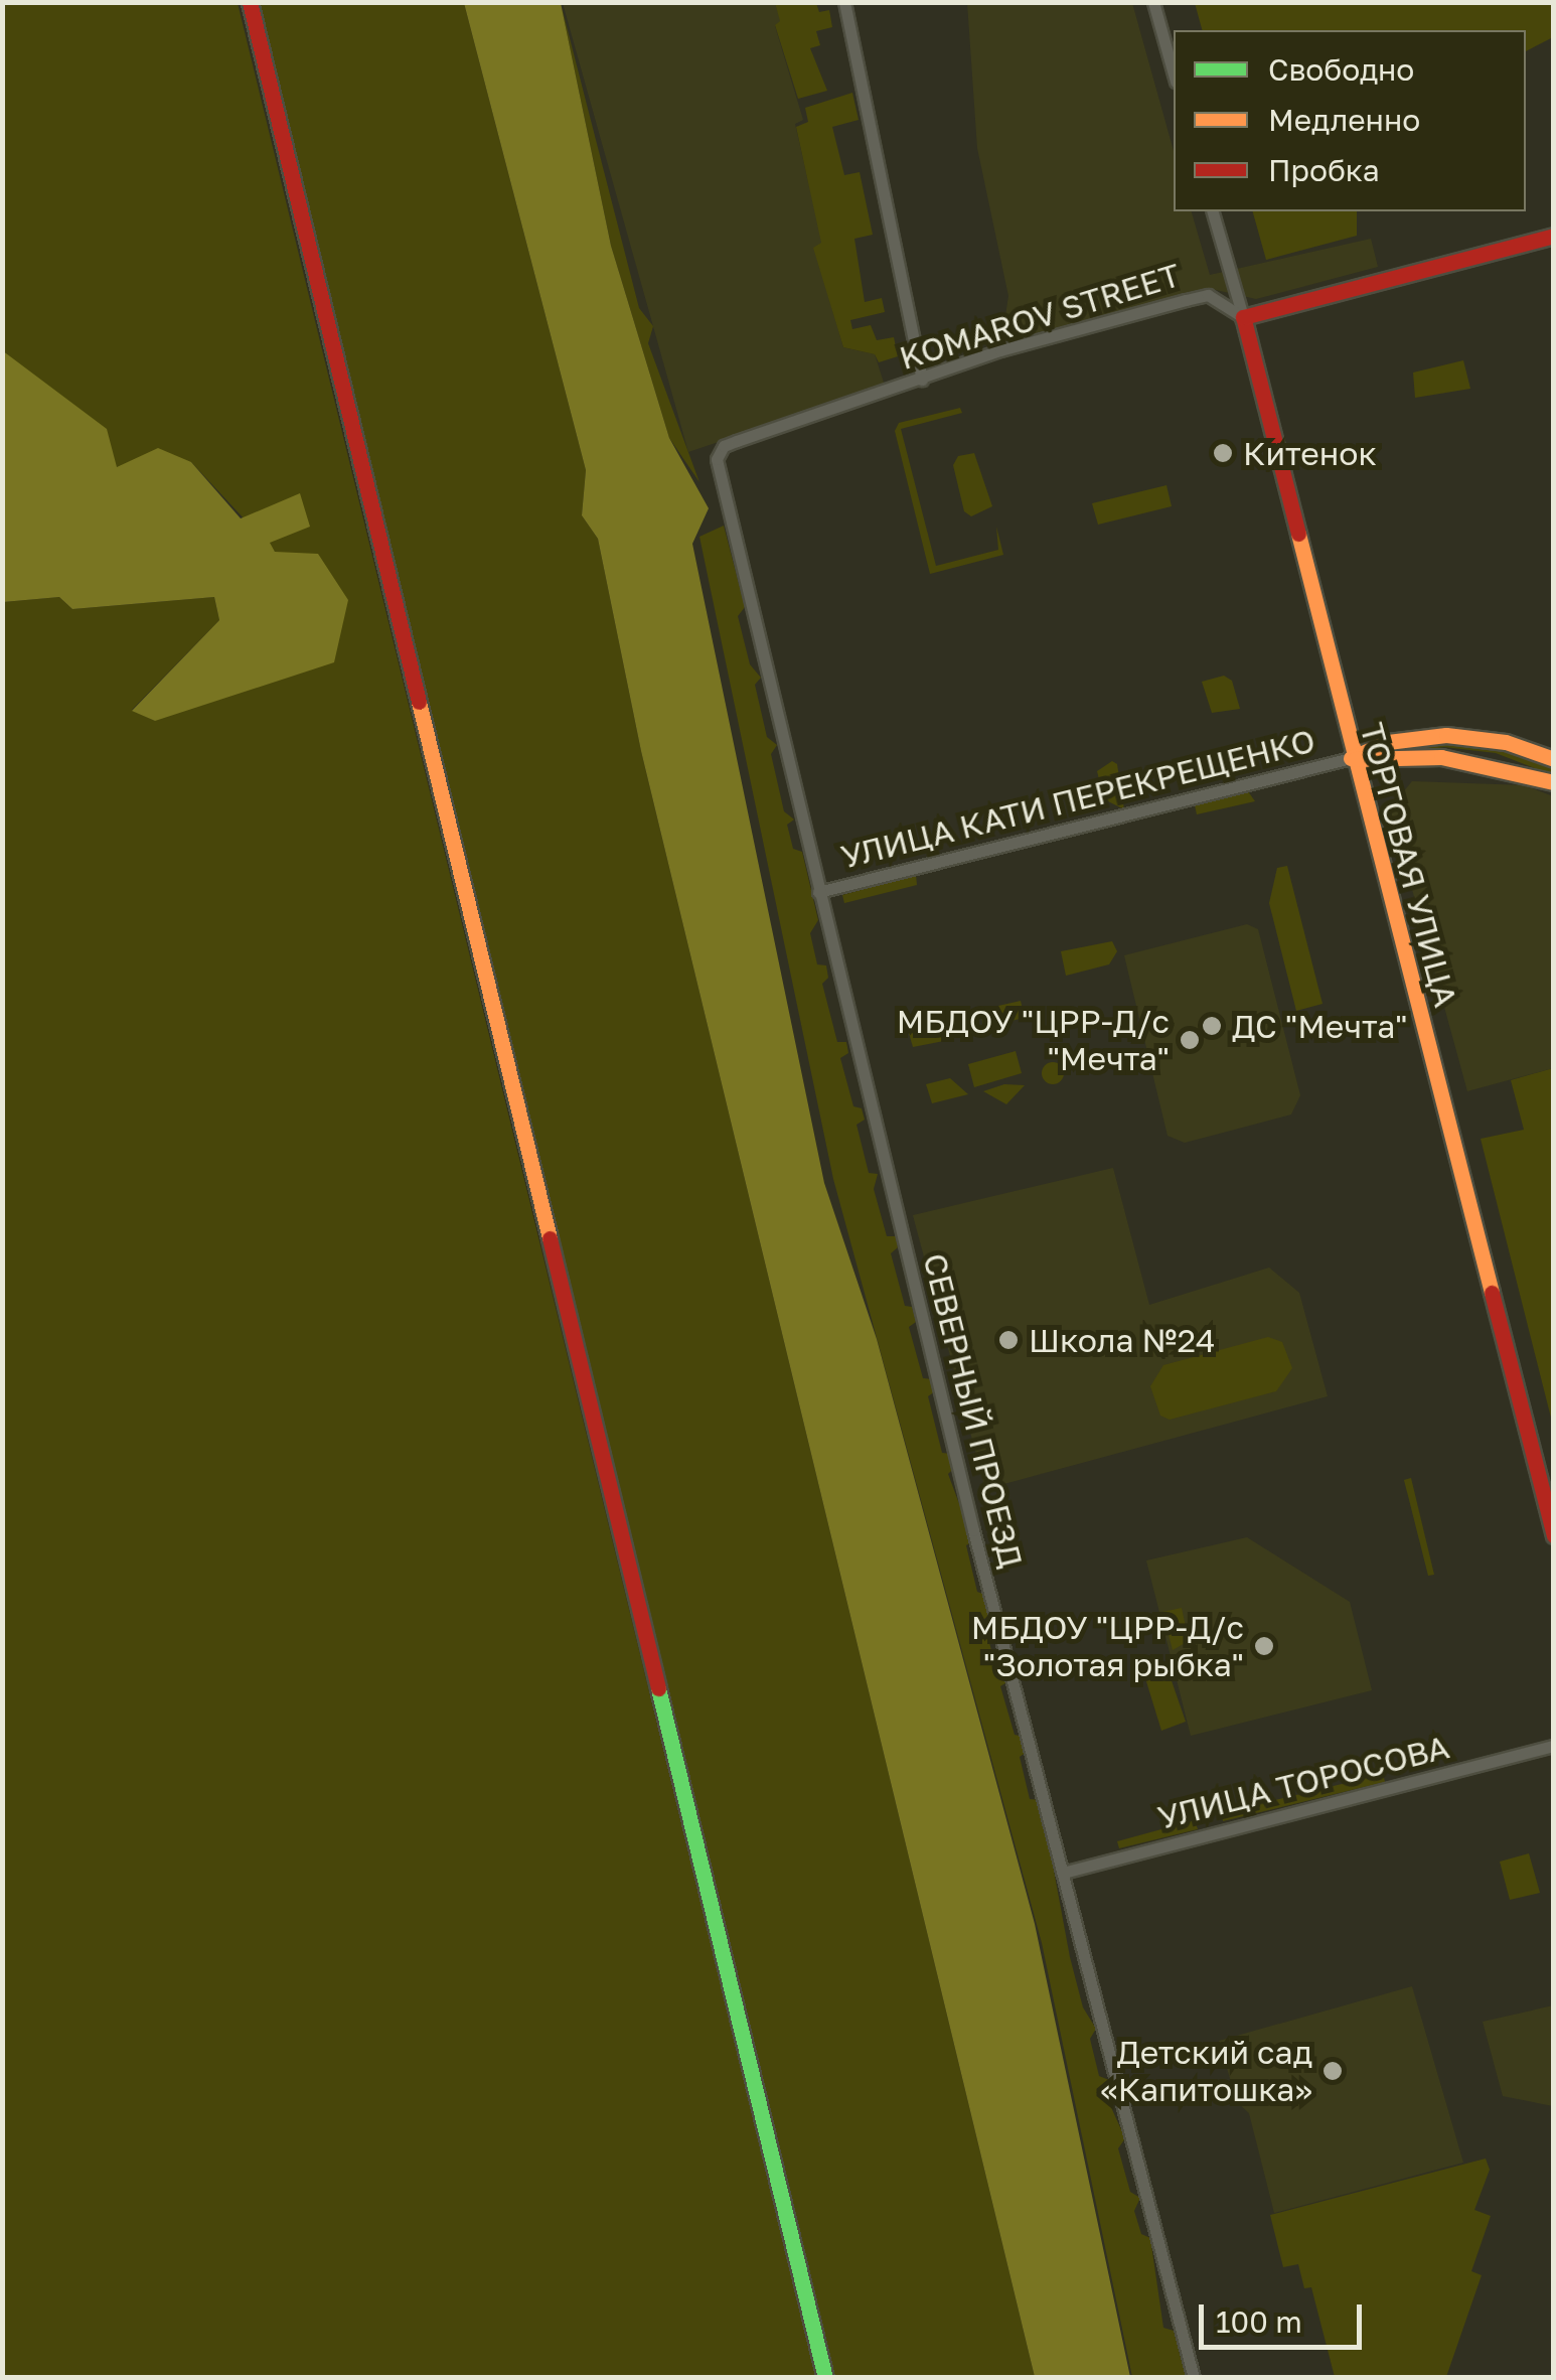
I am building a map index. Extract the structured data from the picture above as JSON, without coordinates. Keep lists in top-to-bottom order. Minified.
{"streets":{"main road":["УЛИЦА КАТИ ПЕРЕКРЕЩЕНКО","ТОРГОВАЯ УЛИЦА"],"street":["KOMAROV STREET","СЕВЕРНЫЙ ПРОЕЗД","УЛИЦА ТОРОСОВА"]},"crossings":[["KOMAROV STREET","ТОРГОВАЯ УЛИЦА"],["KOMAROV STREET","СЕВЕРНЫЙ ПРОЕЗД"],["УЛИЦА КАТИ ПЕРЕКРЕЩЕНКО","ТОРГОВАЯ УЛИЦА"],["УЛИЦА КАТИ ПЕРЕКРЕЩЕНКО","СЕВЕРНЫЙ ПРОЕЗД"],["СЕВЕРНЫЙ ПРОЕЗД","УЛИЦА ТОРОСОВА"]],"places":["Китенок","ДС \"Мечта\"","МБДОУ \"ЦРР-Д/с \"Мечта\"","Школа №24","МБДОУ \"ЦРР-Д/с \"Золотая рыбка\"","Детский сад «Капитошка»"],"legend":["Свободно","Медленно","Пробка"],"scale_bar":"100 m"}
